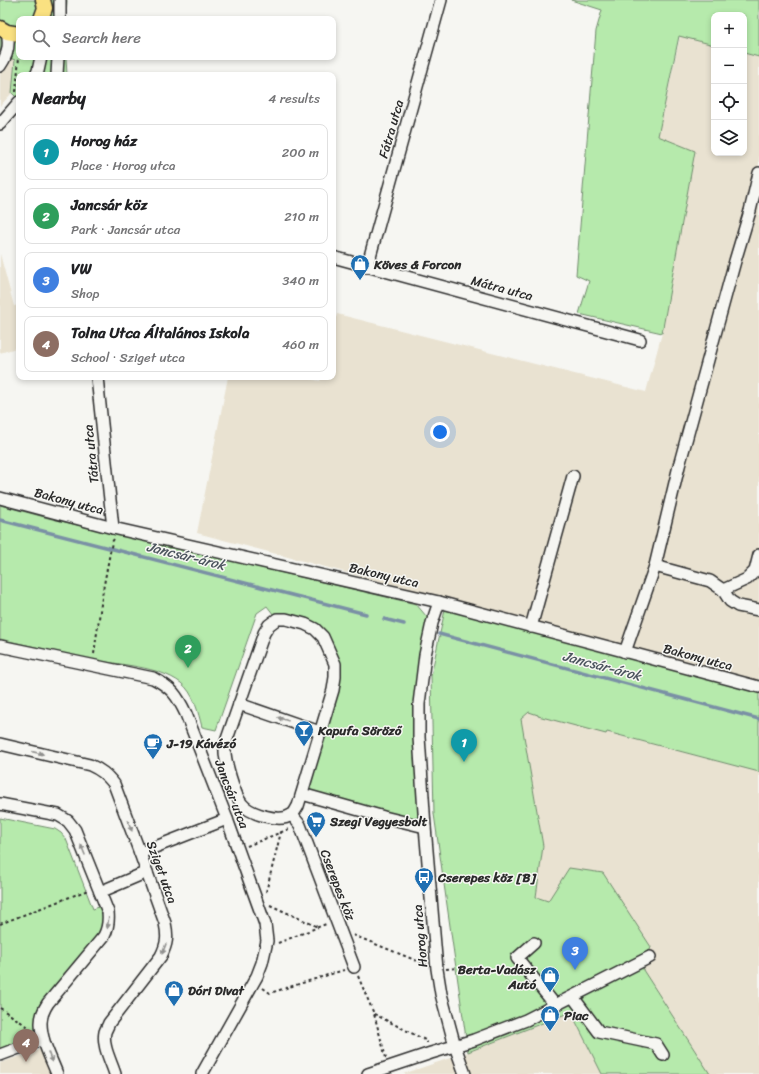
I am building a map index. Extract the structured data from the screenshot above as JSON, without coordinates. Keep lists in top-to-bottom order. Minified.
{"streets":{"street":["Fátra utca","Mátra utca","Tátra utca","Bakony utca","Jancsár utca","Sziget utca","Cserepes köz","Horog utca"]},"crossings":[["Fátra utca","Mátra utca"],["Tátra utca","Bakony utca"],["Bakony utca","Horog utca"]],"water":["Jancsár-árok"],"places":{"shop":["Köves & Forcon","Berta-Vadász Autó","Dóri Divat","Piac"],"bar":["Kapufa Söröző"],"cafe":["J-19 Kávézó"],"supermarket":["Szegi Vegyesbolt"],"bus stop":["Cserepes köz [B]"]},"page":{"map_buttons":["+","−"],"search":"Search here","heading":["Nearby","4 results"],"list":[{"mark":"1","name":"Horog ház","note":"Place · Horog utca","value":"200 m"},{"mark":"2","name":"Jancsár köz","note":"Park · Jancsár utca","value":"210 m"},{"mark":"3","name":"VW","note":"Shop","value":"340 m"},{"mark":"4","name":"Tolna Utca Általános Iskola","note":"School · Sziget utca","value":"460 m"}],"pins":["2","1","3","4"]}}
